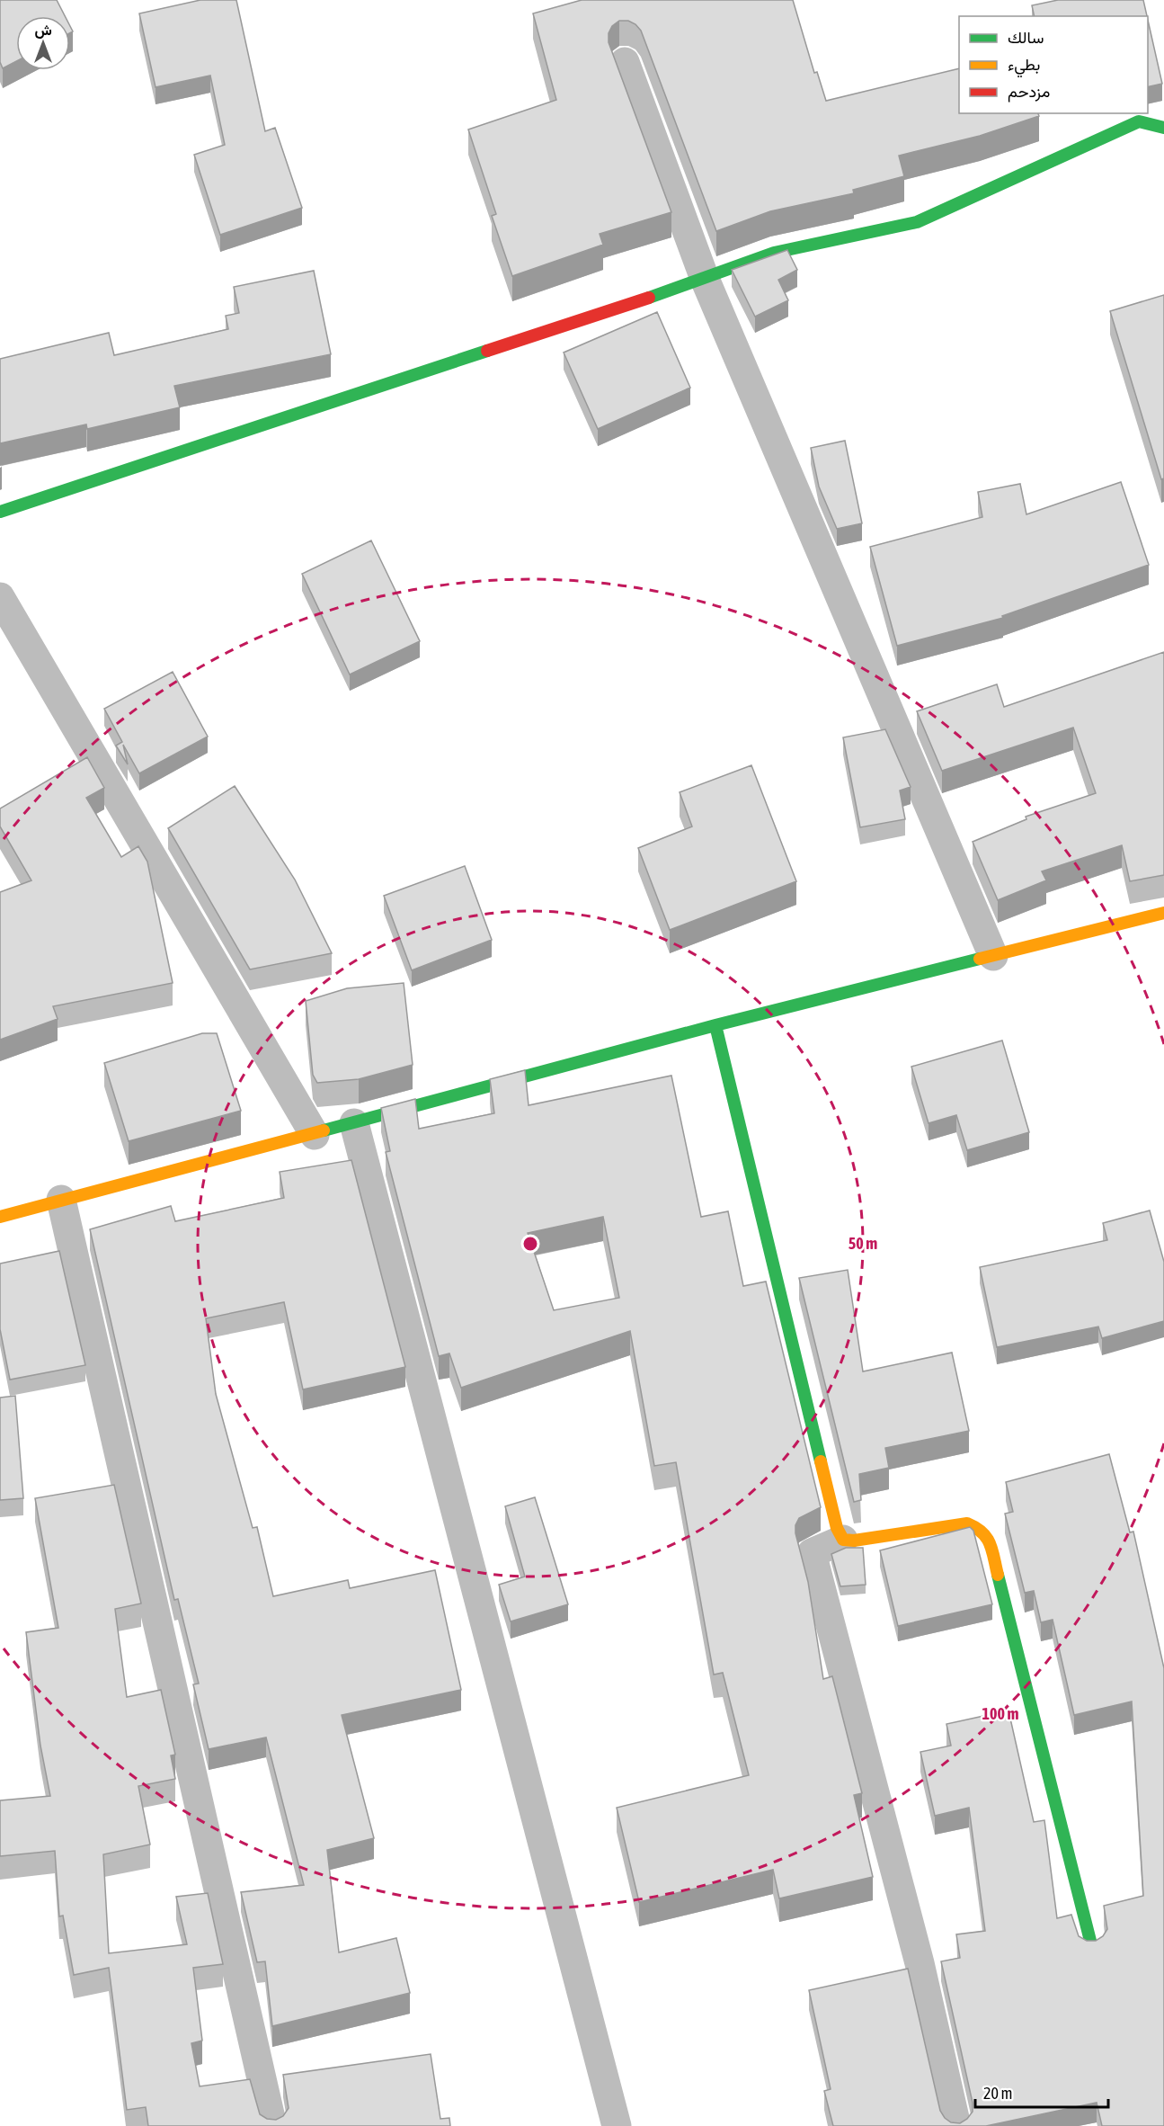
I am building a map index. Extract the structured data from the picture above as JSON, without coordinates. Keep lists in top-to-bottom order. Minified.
{"legend":["سالك","بطيء","مزدحم"],"scale_bar":"20 m","north":"top","rings":["50 m","100 m"]}
